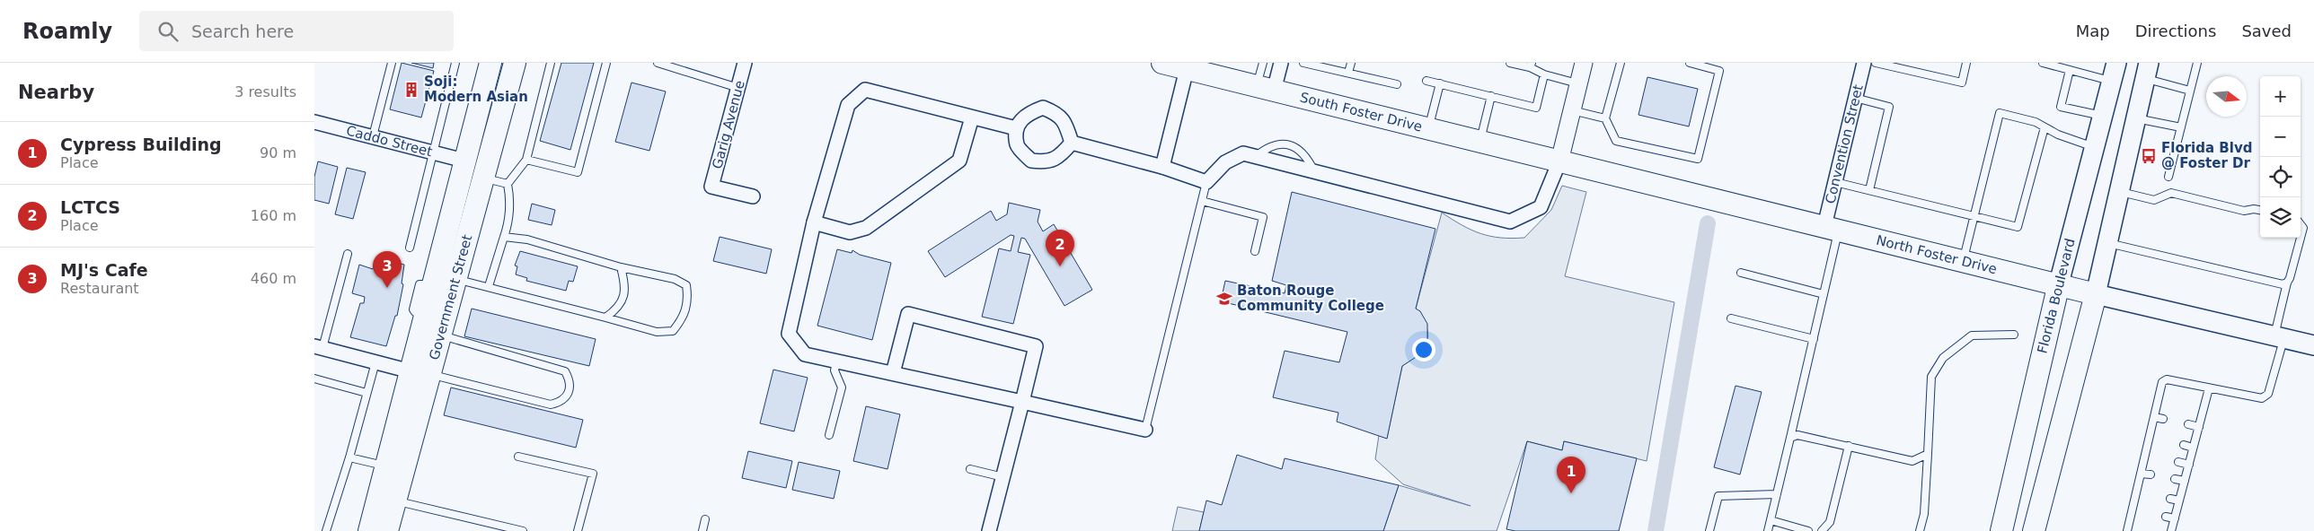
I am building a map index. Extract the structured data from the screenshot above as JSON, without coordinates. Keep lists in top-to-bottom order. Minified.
{"streets":{"main road":["South Foster Drive","North Foster Drive","Florida Boulevard","Government Street"],"street":["Garig Avenue","Caddo Street","Convention Street"]},"crossings":[["South Foster Drive","North Foster Drive"],["Caddo Street","Government Street"],["Convention Street","North Foster Drive"],["North Foster Drive","Florida Boulevard"]],"places":{"building":["Soji: Modern Asian"],"bus stop":["Florida Blvd @ Foster Dr"],"school or university":["Baton Rouge Community College"]},"north":"right","page":{"header":"Roamly","search":"Search here","nav":["Map","Directions","Saved"],"heading":["Nearby","3 results"],"map_buttons":["+","−"],"list":[{"mark":"1","name":"Cypress Building","note":"Place","value":"90 m"},{"mark":"2","name":"LCTCS","note":"Place","value":"160 m"},{"mark":"3","name":"MJ's Cafe","note":"Restaurant","value":"460 m"}],"pins":["2","3","1"]}}
